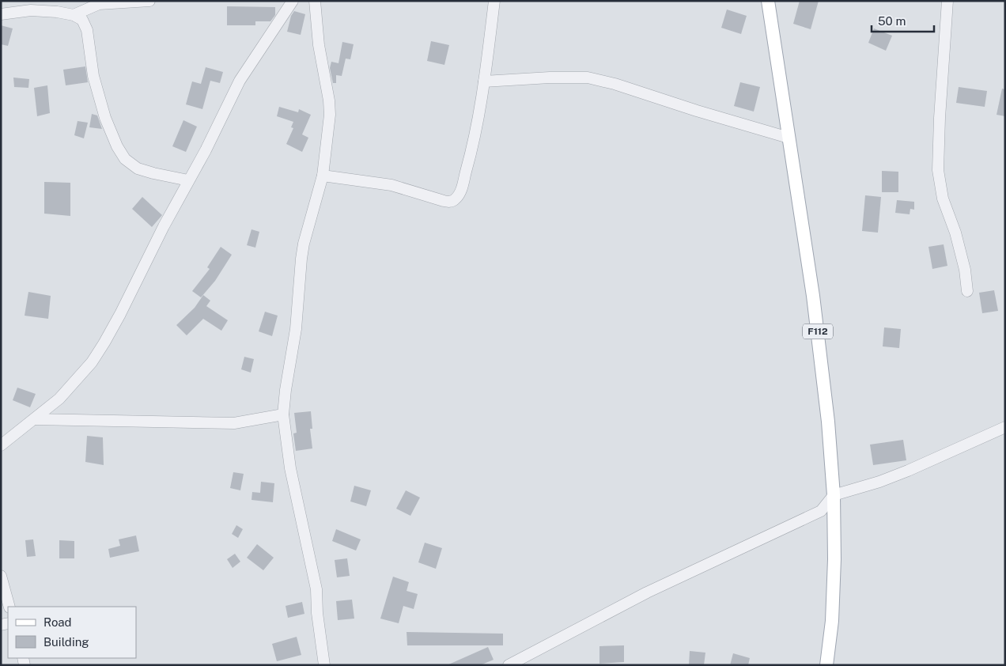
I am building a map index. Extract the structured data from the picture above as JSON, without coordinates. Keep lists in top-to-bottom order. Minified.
{"streets":{"main road":["F112"]},"legend":["Road","Building"],"scale_bar":"50 m"}
